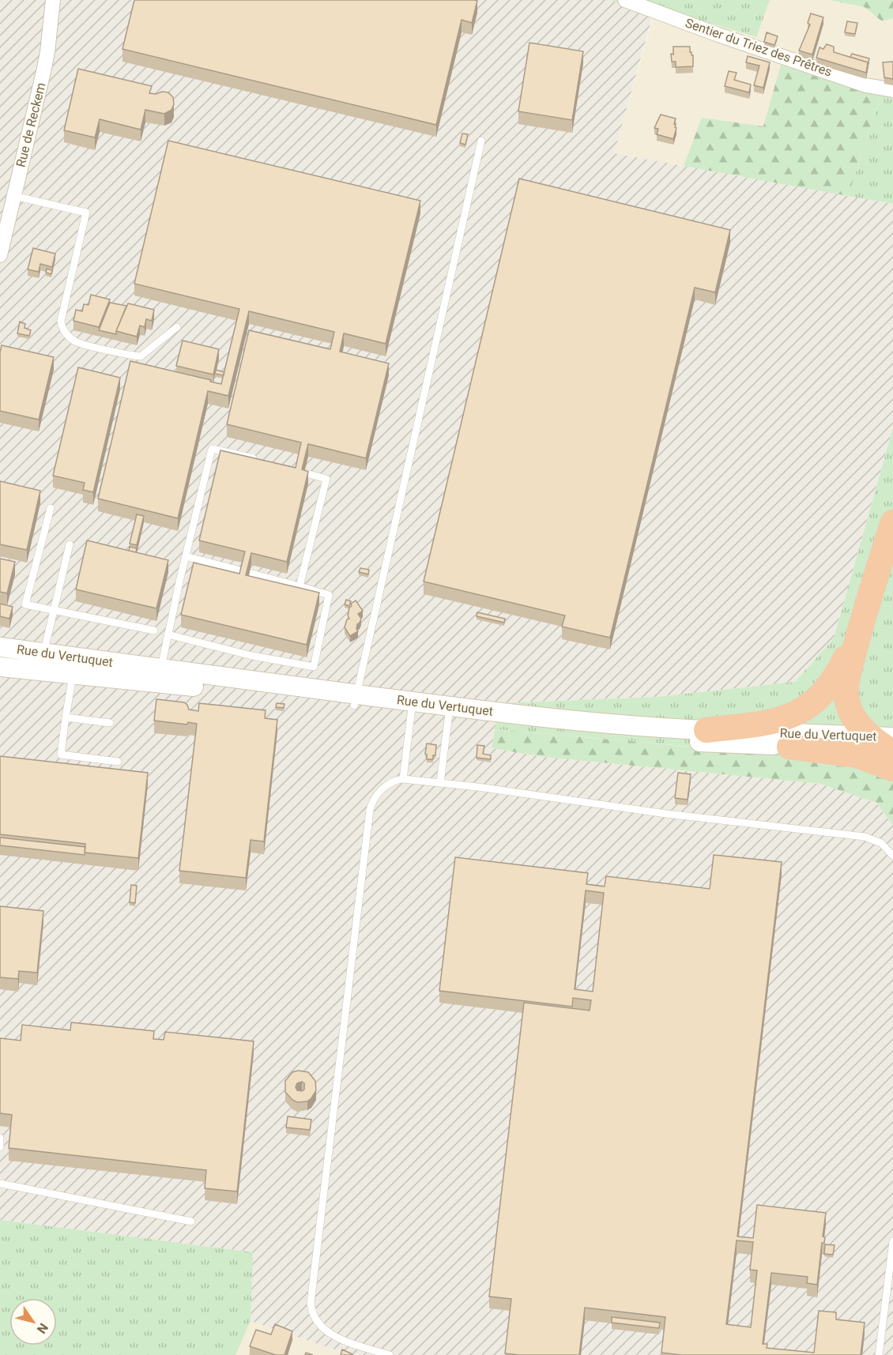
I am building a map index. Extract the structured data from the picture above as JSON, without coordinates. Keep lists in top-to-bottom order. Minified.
{"streets":{"street":["Sentier du Triez des Prêtres","Rue de Reckem","Rue du Vertuquet"]},"north":"bottom right"}
